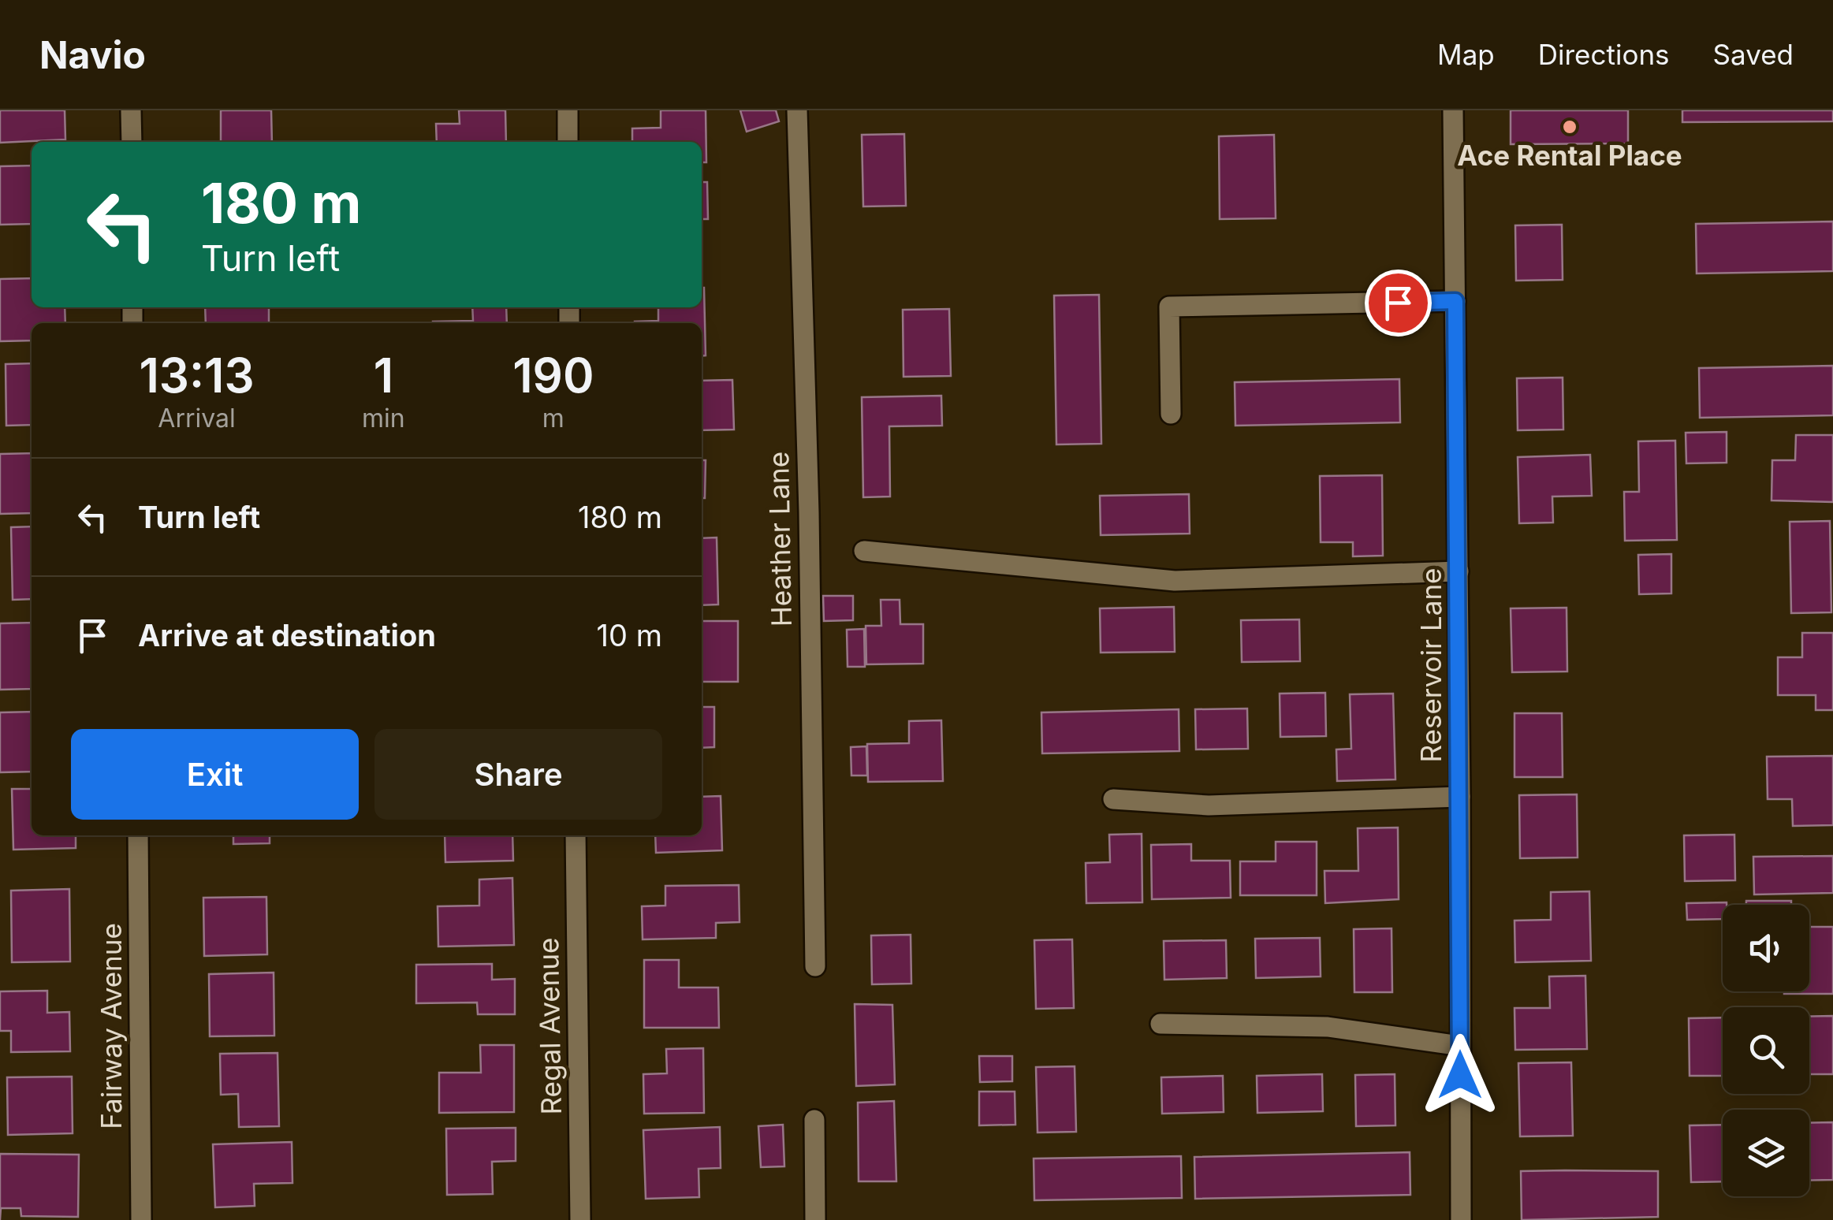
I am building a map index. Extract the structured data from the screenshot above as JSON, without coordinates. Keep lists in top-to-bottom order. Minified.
{"streets":{"street":["Heather Lane","Reservoir Lane","Fairway Avenue","Regal Avenue"]},"places":["Ace Rental Place"],"page":{"header":"Navio","nav":["Map","Directions","Saved"],"turn":["180 m","Turn left"],"eta":["13:13","Arrival","1","min","190","m"],"list":[{"name":"Turn left","value":"180 m"},{"name":"Arrive at destination","value":"10 m"}],"buttons":["Exit","Share"]}}
